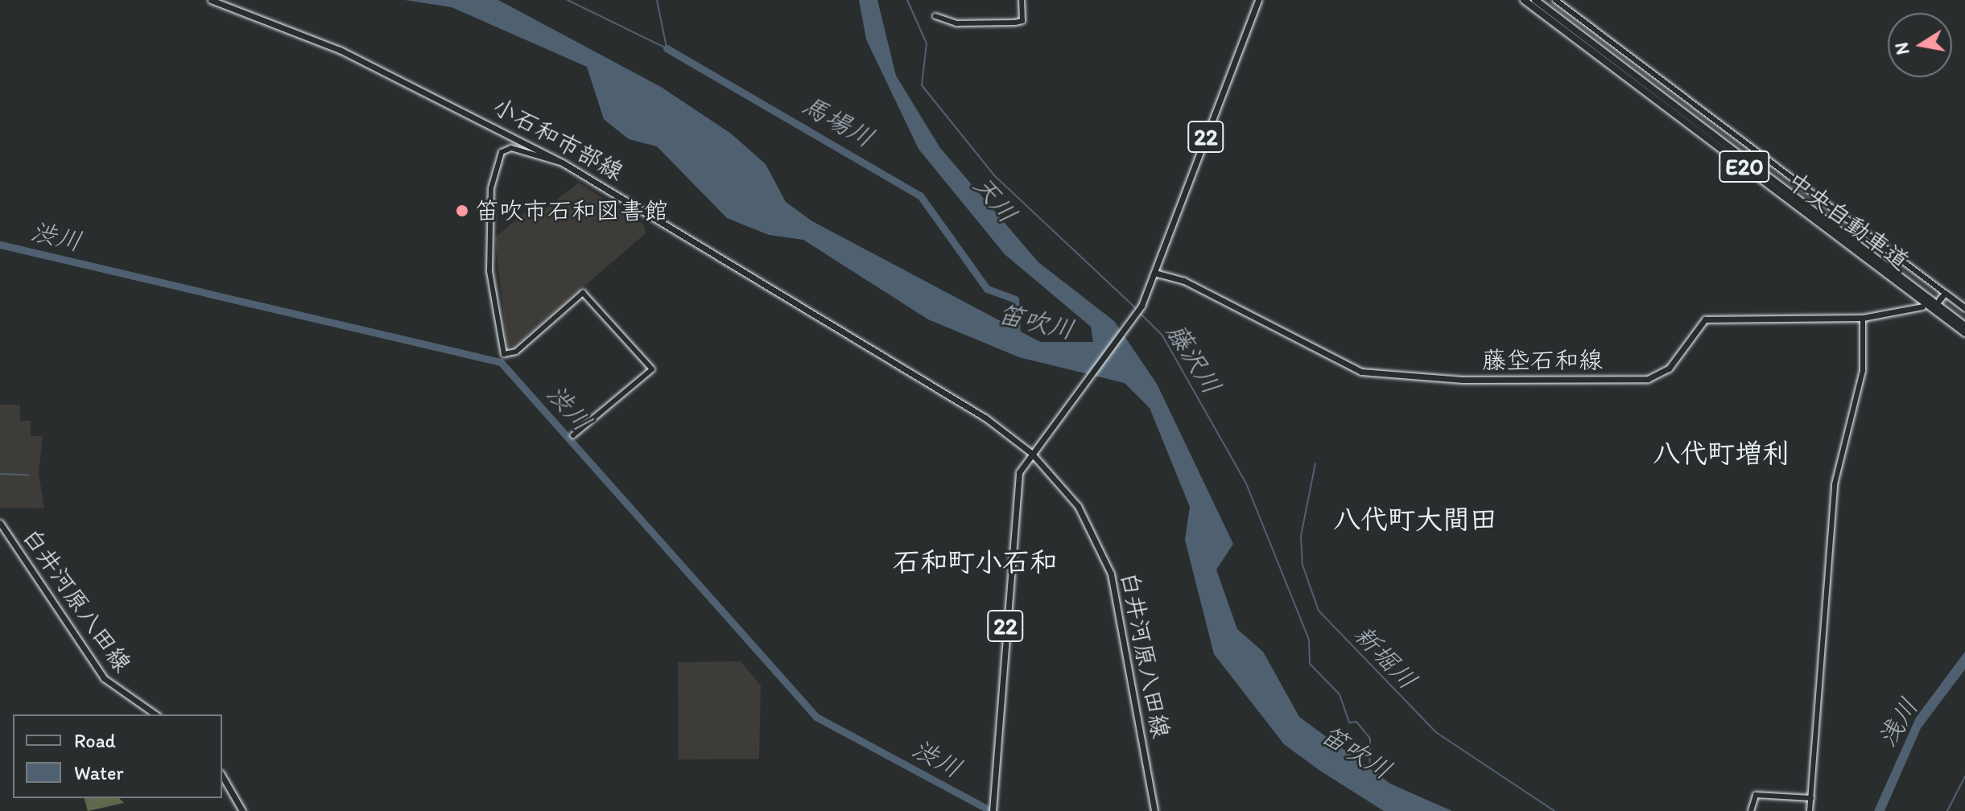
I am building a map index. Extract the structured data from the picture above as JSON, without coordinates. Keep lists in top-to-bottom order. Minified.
{"streets":{"highway":["E20","中央自動車道"],"main road":["22","小石和市部線","藤垈石和線","白井河原八田線"]},"crossings":[["22","小石和市部線"],["22","藤垈石和線"],["22","白井河原八田線"],["小石和市部線","白井河原八田線"]],"districts":["八代町増利","八代町大間田","石和町小石和"],"water":["馬場川","天川","渋川","笛吹川","藤沢川","新堀川","浅川"],"places":["笛吹市石和図書館"],"legend":["Road","Water"],"north":"left"}
